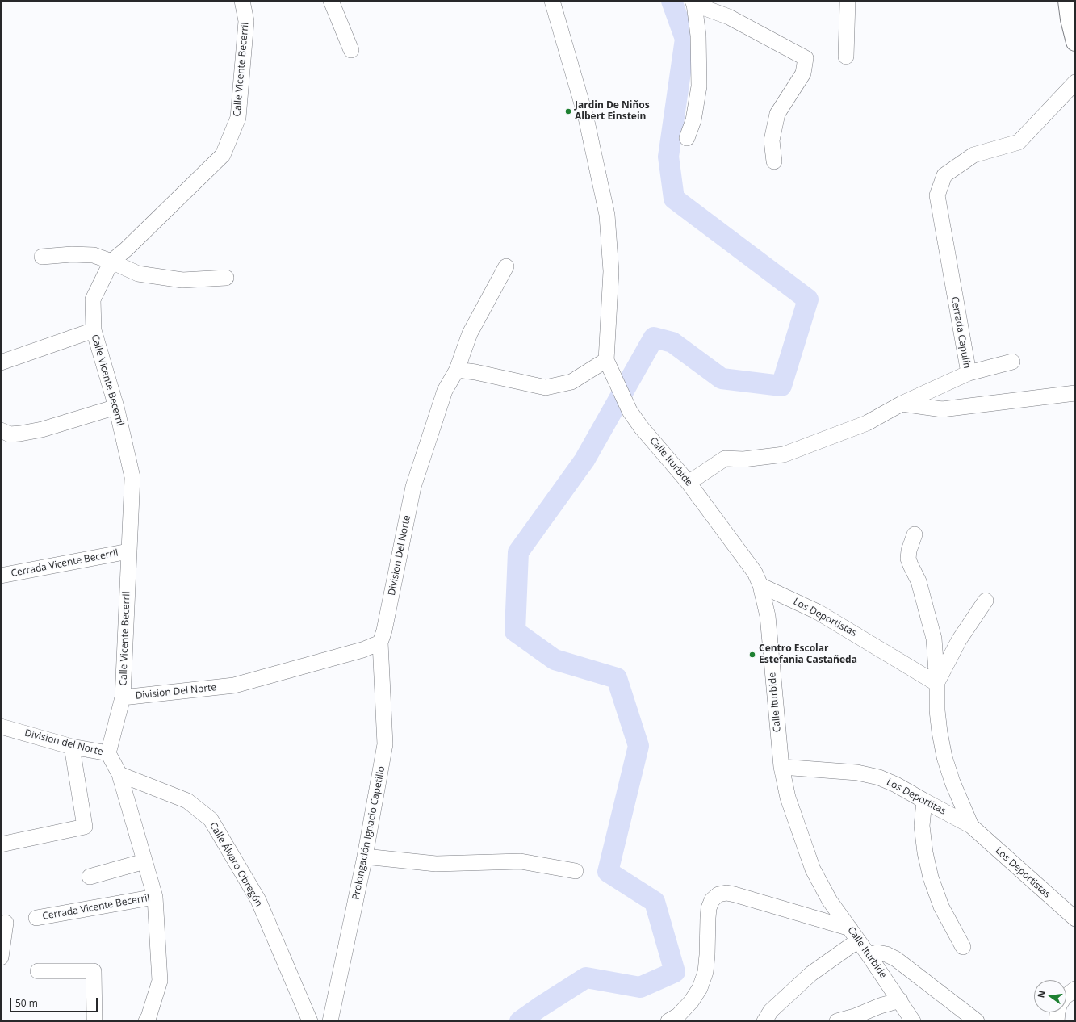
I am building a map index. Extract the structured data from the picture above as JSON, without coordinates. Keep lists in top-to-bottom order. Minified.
{"streets":{"street":["Calle Vicente Becerril","Cerrada Capulín","Calle Iturbide","Division Del Norte","Cerrada Vicente Becerril","Los Deportistas","Division del Norte","Los Deportitas","Prolongación Ignacio Capetillo","Calle Álvaro Obregón"]},"crossings":[["Calle Vicente Becerril","Division Del Norte"],["Calle Vicente Becerril","Cerrada Vicente Becerril"],["Calle Vicente Becerril","Division del Norte"],["Cerrada Capulín","Calle Iturbide"],["Calle Iturbide","Los Deportistas"],["Calle Iturbide","Los Deportitas"],["Division Del Norte","Division del Norte"],["Division Del Norte","Prolongación Ignacio Capetillo"],["Los Deportistas","Los Deportitas"]],"places":["Jardin De Niños Albert Einstein","Centro Escolar Estefania Castañeda"],"scale_bar":"50 m","north":"left"}
